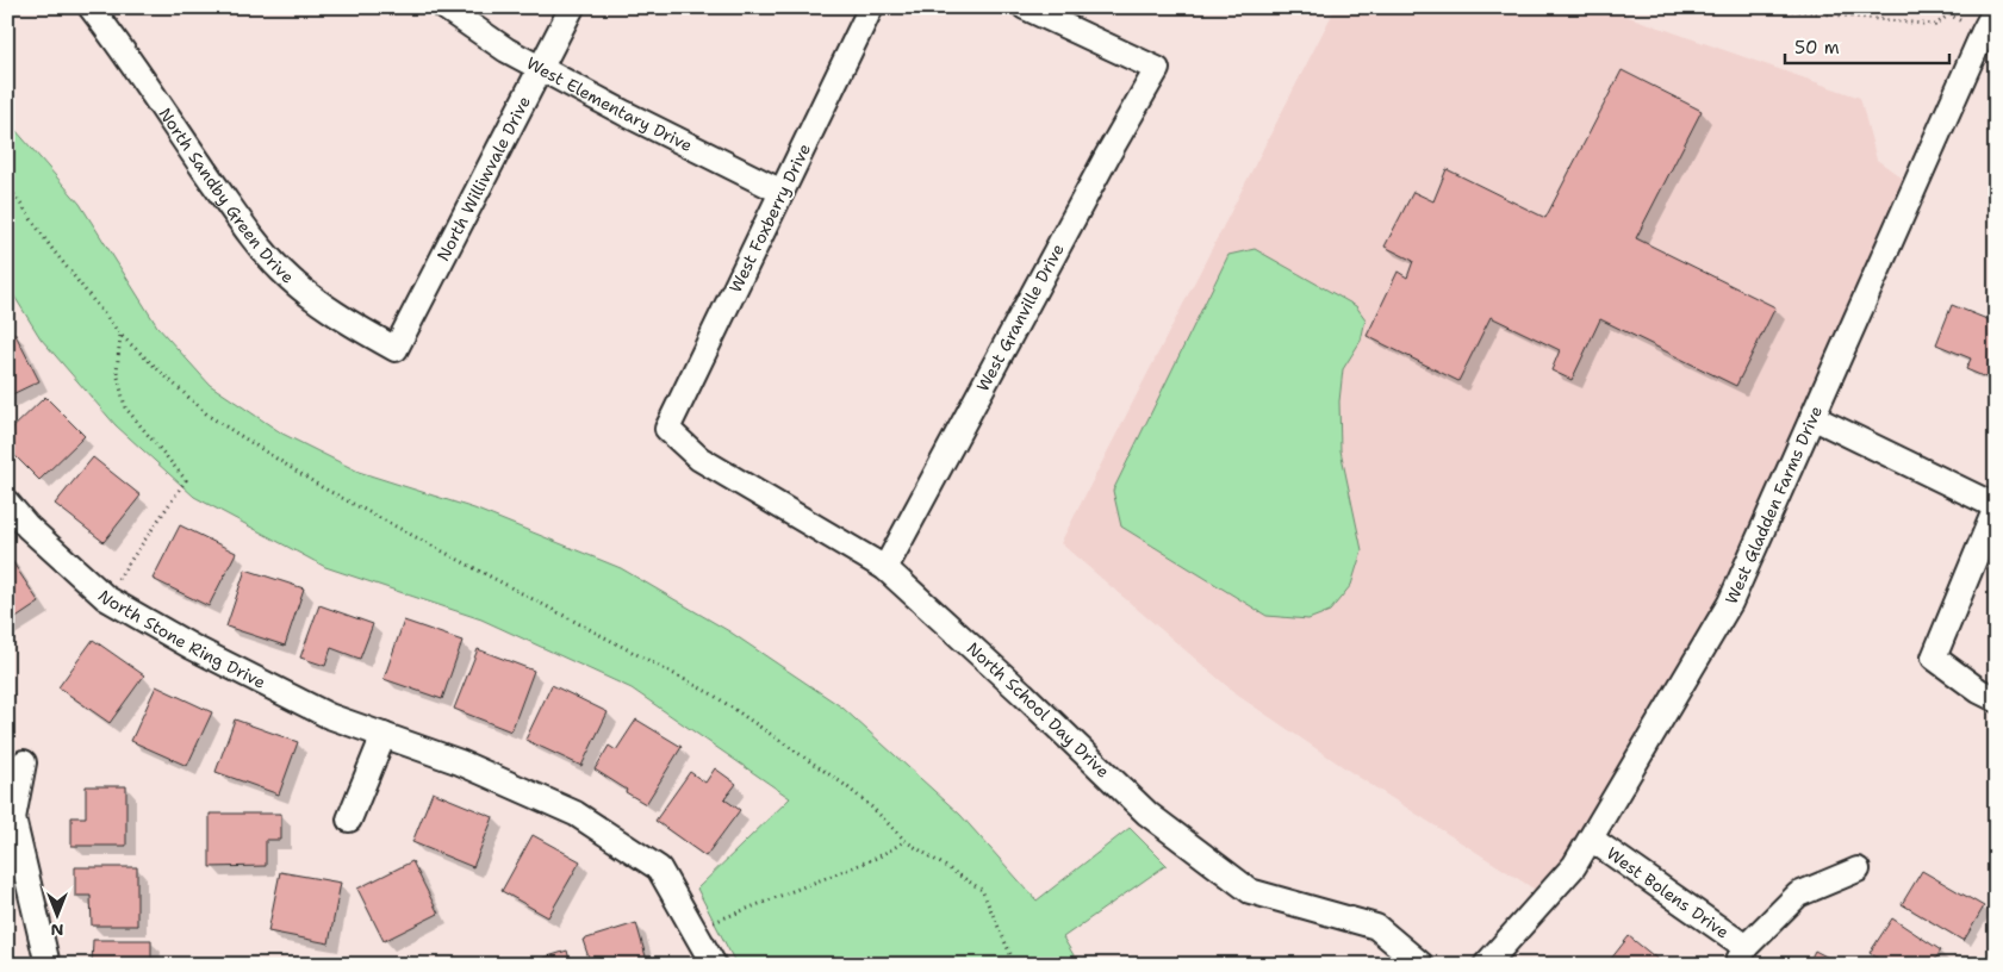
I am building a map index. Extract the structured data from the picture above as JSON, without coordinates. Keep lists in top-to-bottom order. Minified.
{"streets":{"street":["West Elementary Drive","North Williwvale Drive","North Sandby Green Drive","West Foxberry Drive","West Granville Drive","West Gladden Farms Drive","North Stone Ring Drive","North School Day Drive","West Bolens Drive"]},"crossings":[["West Elementary Drive","North Williwvale Drive"],["West Elementary Drive","West Foxberry Drive"],["North Williwvale Drive","North Sandby Green Drive"],["West Foxberry Drive","North School Day Drive"],["West Granville Drive","North School Day Drive"],["West Gladden Farms Drive","West Bolens Drive"]],"scale_bar":"50 m","north":"bottom"}
